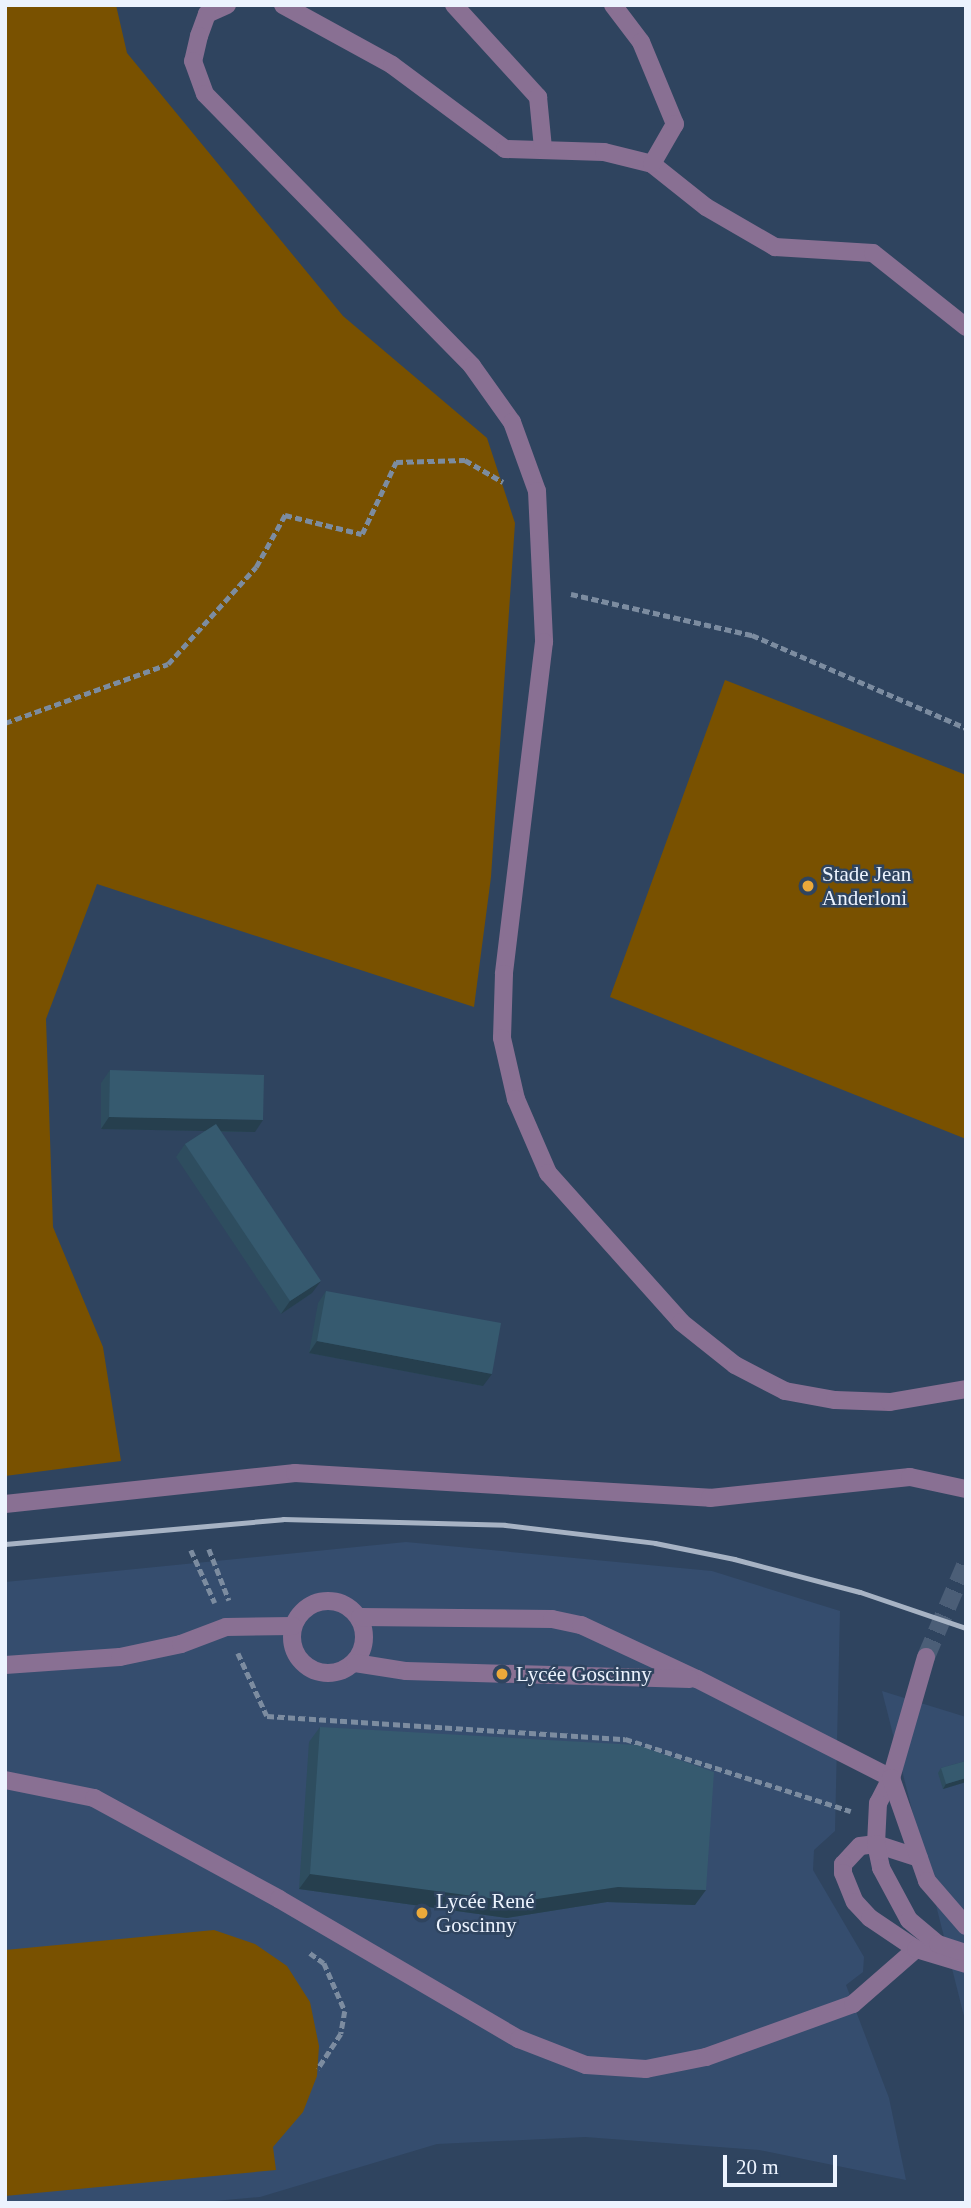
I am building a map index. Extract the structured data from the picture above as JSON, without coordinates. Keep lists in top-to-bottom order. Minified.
{"places":["Stade Jean Anderloni","Lycée Goscinny","Lycée René Goscinny"],"scale_bar":"20 m"}
